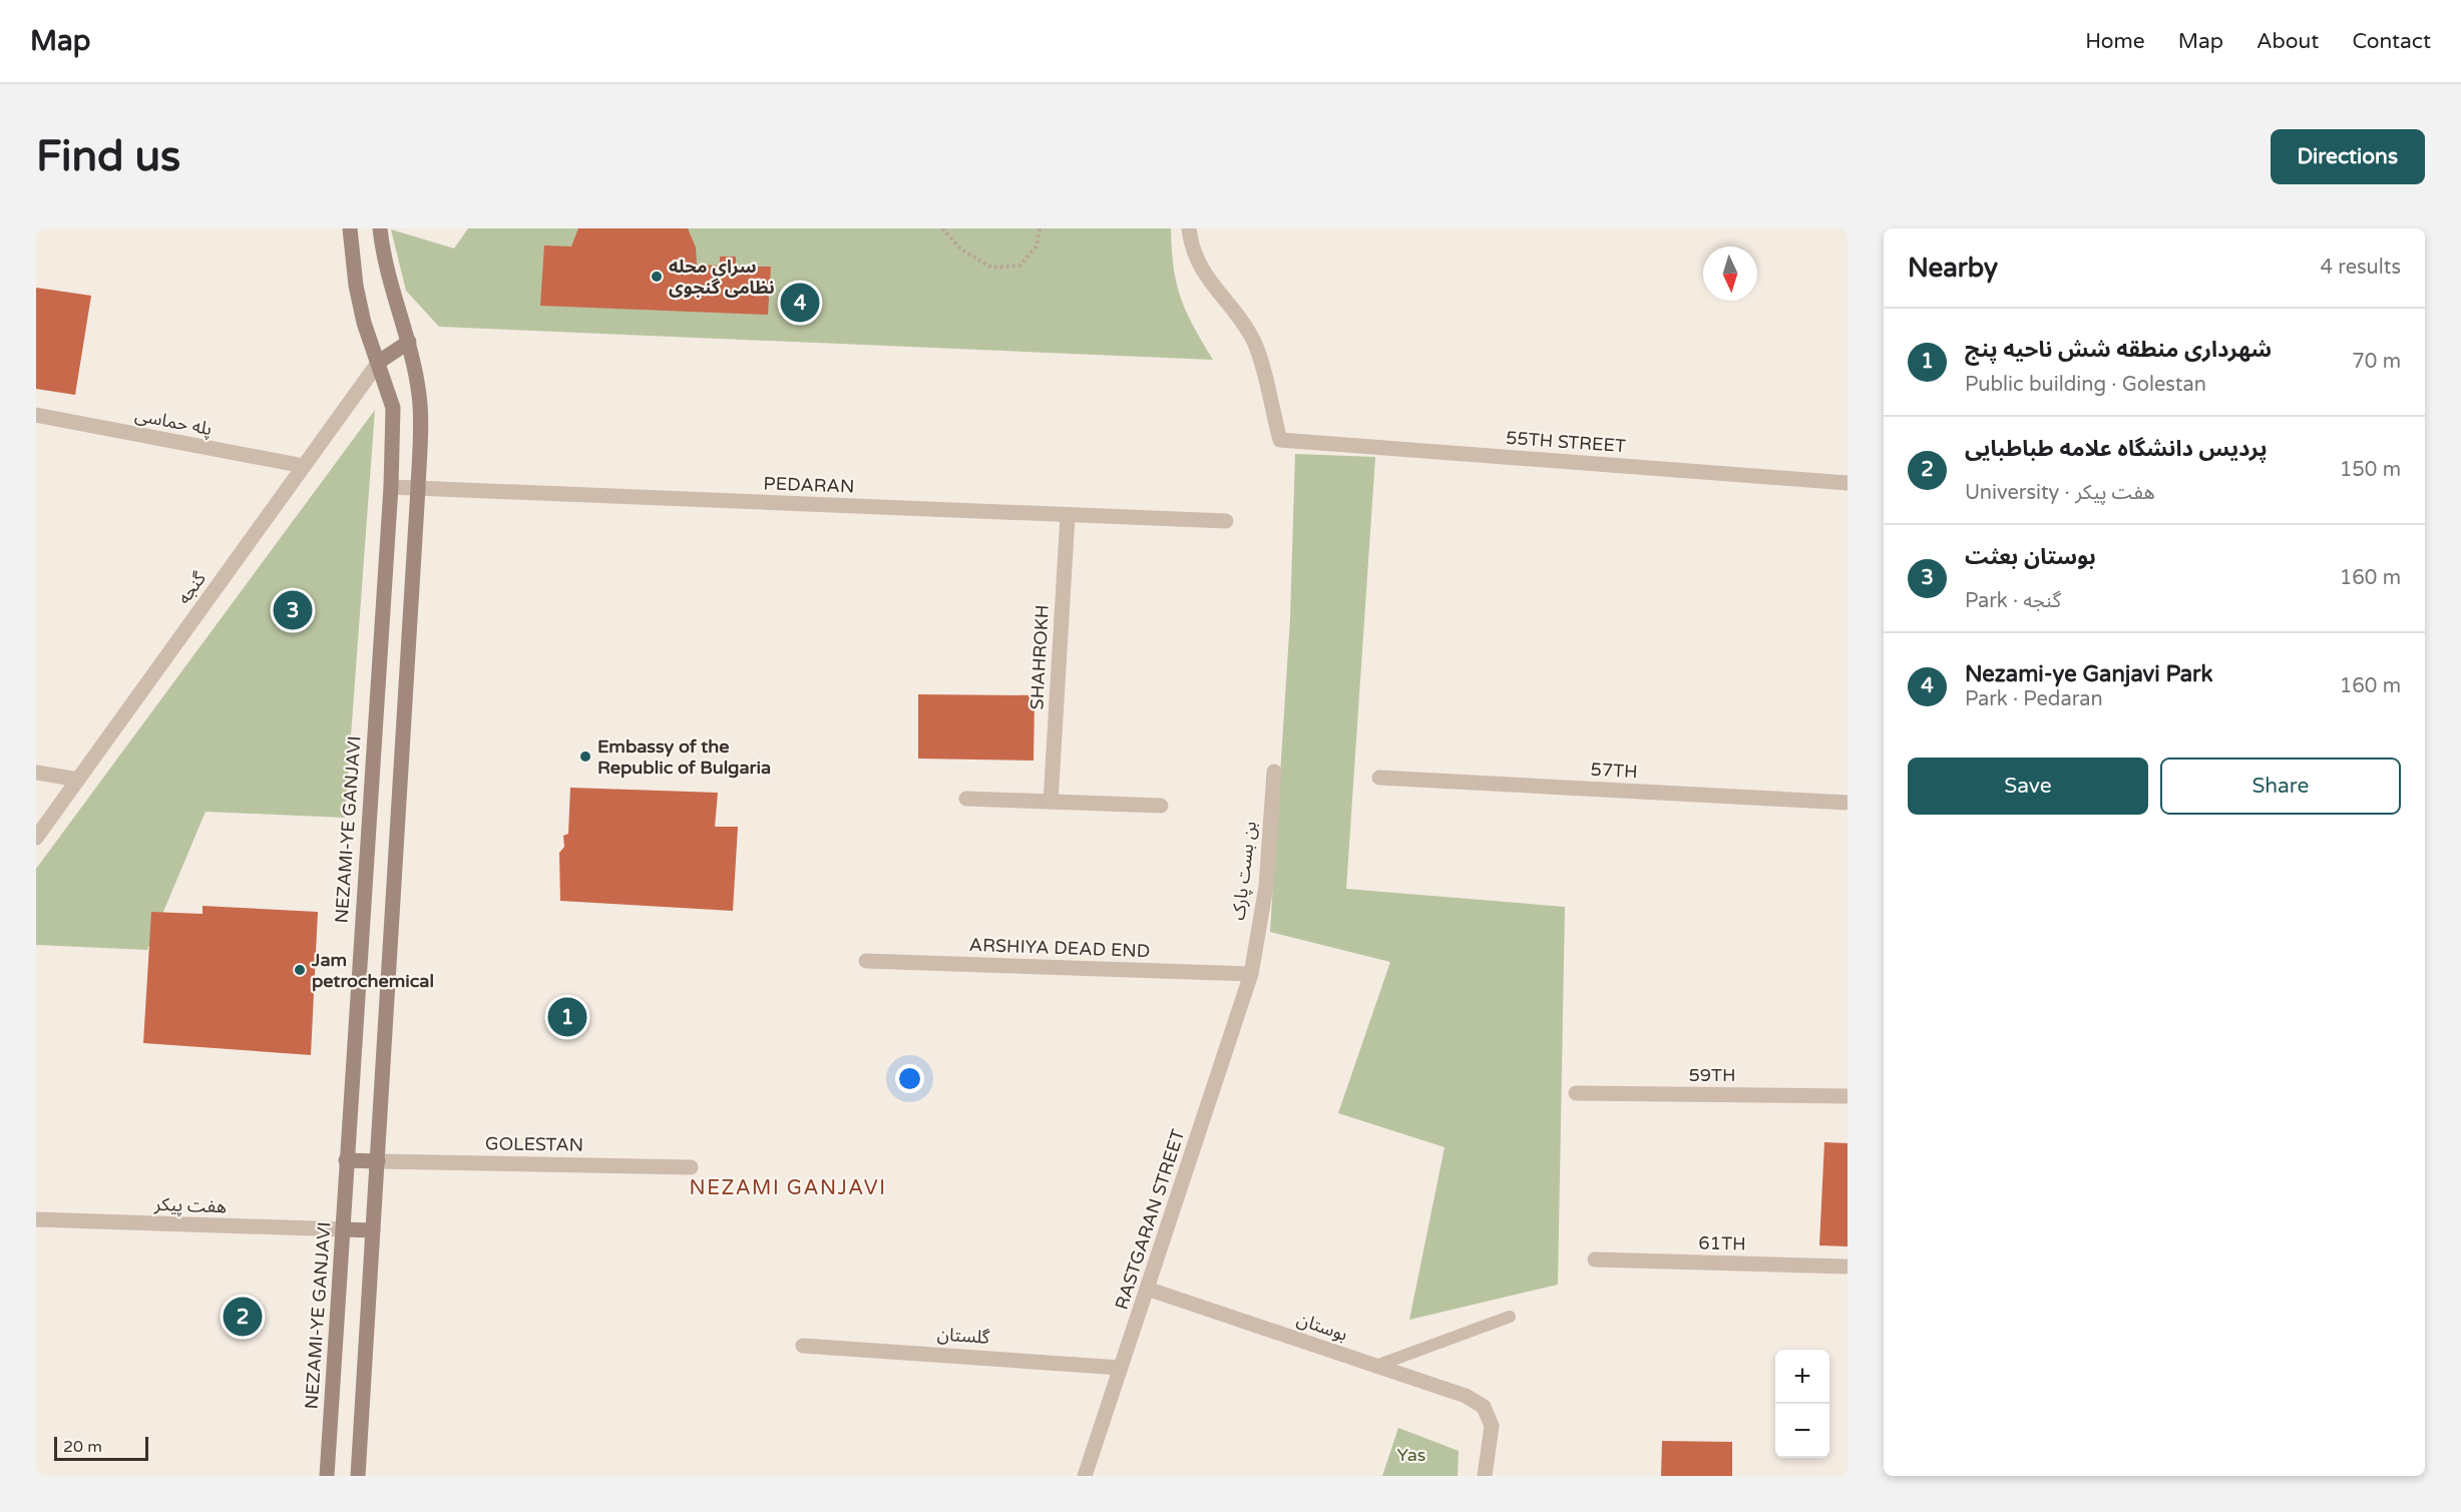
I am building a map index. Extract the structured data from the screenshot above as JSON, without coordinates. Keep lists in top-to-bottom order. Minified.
{"streets":{"street":["پله حماسی","55TH STREET","PEDARAN","گنجه","SHAHROKH","57TH","NEZAMI-YE GANJAVI","بن بست پارک","ARSHIYA DEAD END","59TH","GOLESTAN","هفت پیکر","RASTGARAN STREET","61TH","بوستان","گلستان"]},"crossings":[["پله حماسی","گنجه"],["PEDARAN","SHAHROKH"],["PEDARAN","NEZAMI-YE GANJAVI"],["گنجه","NEZAMI-YE GANJAVI"],["NEZAMI-YE GANJAVI","هفت پیکر"],["بن بست پارک","ARSHIYA DEAD END"],["بن بست پارک","RASTGARAN STREET"],["ARSHIYA DEAD END","RASTGARAN STREET"],["RASTGARAN STREET","بوستان"],["RASTGARAN STREET","گلستان"]],"districts":["NEZAMI GANJAVI"],"parks":["Yas"],"places":["سرای محله نظامی گنجوی","Embassy of the Republic of Bulgaria","Jam petrochemical"],"scale_bar":"20 m","north":"bottom","page":{"header":"Map","nav":["Home","Map","About","Contact"],"buttons":["Directions",["Save","Share"]],"title":"Find us","heading":["Nearby","4 results"],"pins":["4","3","1","2"],"list":[{"mark":"1","name":"شهرداری منطقه شش ناحیه پنج","note":"Public building · Golestan","value":"70 m"},{"mark":"2","name":"پردیس دانشگاه علامه طباطبایی","note":"University · هفت پیکر","value":"150 m"},{"mark":"3","name":"بوستان بعثت","note":"Park · گنجه","value":"160 m"},{"mark":"4","name":"Nezami-ye Ganjavi Park","note":"Park · Pedaran","value":"160 m"}],"map_buttons":["+","−"],"scale":"20 m"}}
